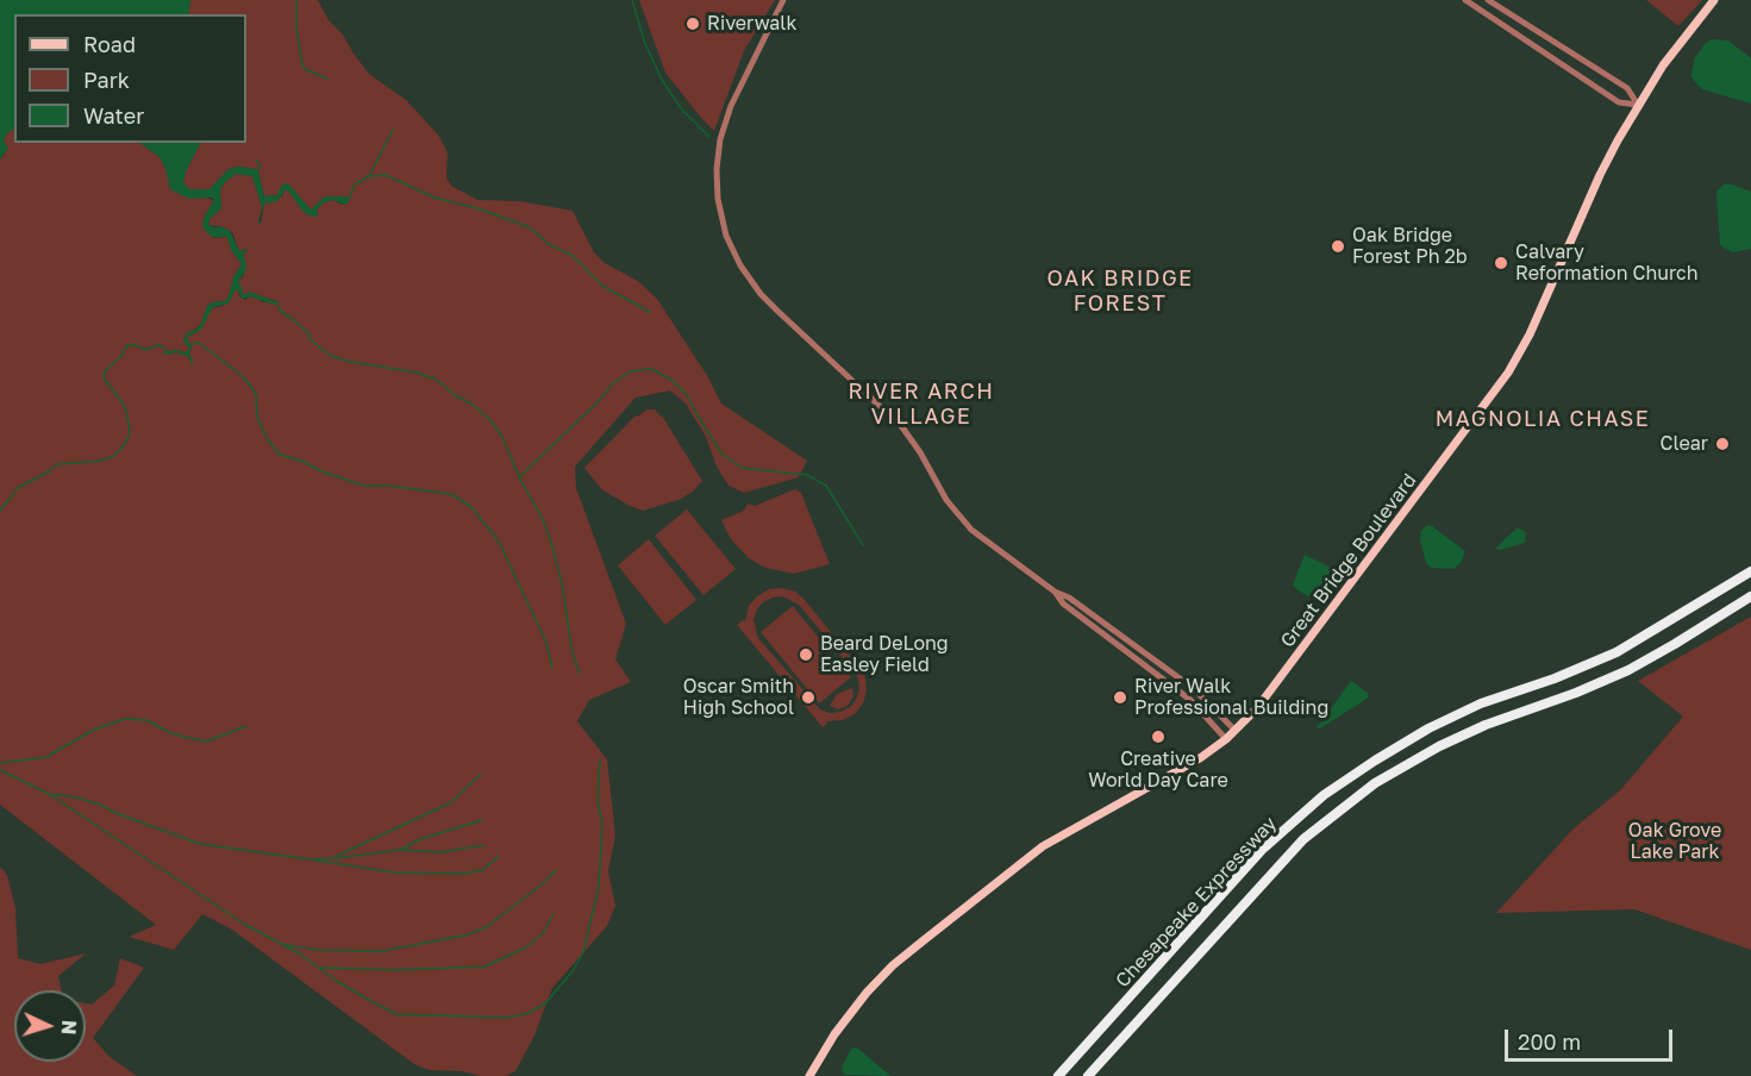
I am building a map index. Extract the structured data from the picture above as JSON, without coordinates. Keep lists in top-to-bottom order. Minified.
{"streets":{"highway":["Chesapeake Expressway"],"main road":["Great Bridge Boulevard"]},"districts":["OAK BRIDGE FOREST","RIVER ARCH VILLAGE","MAGNOLIA CHASE"],"parks":["Oak Grove Lake Park"],"places":["Riverwalk","Oak Bridge Forest Ph 2b","Calvary Reformation Church","Clear","Beard DeLong Easley Field","Oscar Smith High School","River Walk Professional Building","Creative World Day Care"],"legend":["Road","Park","Water"],"scale_bar":"200 m","north":"right"}
